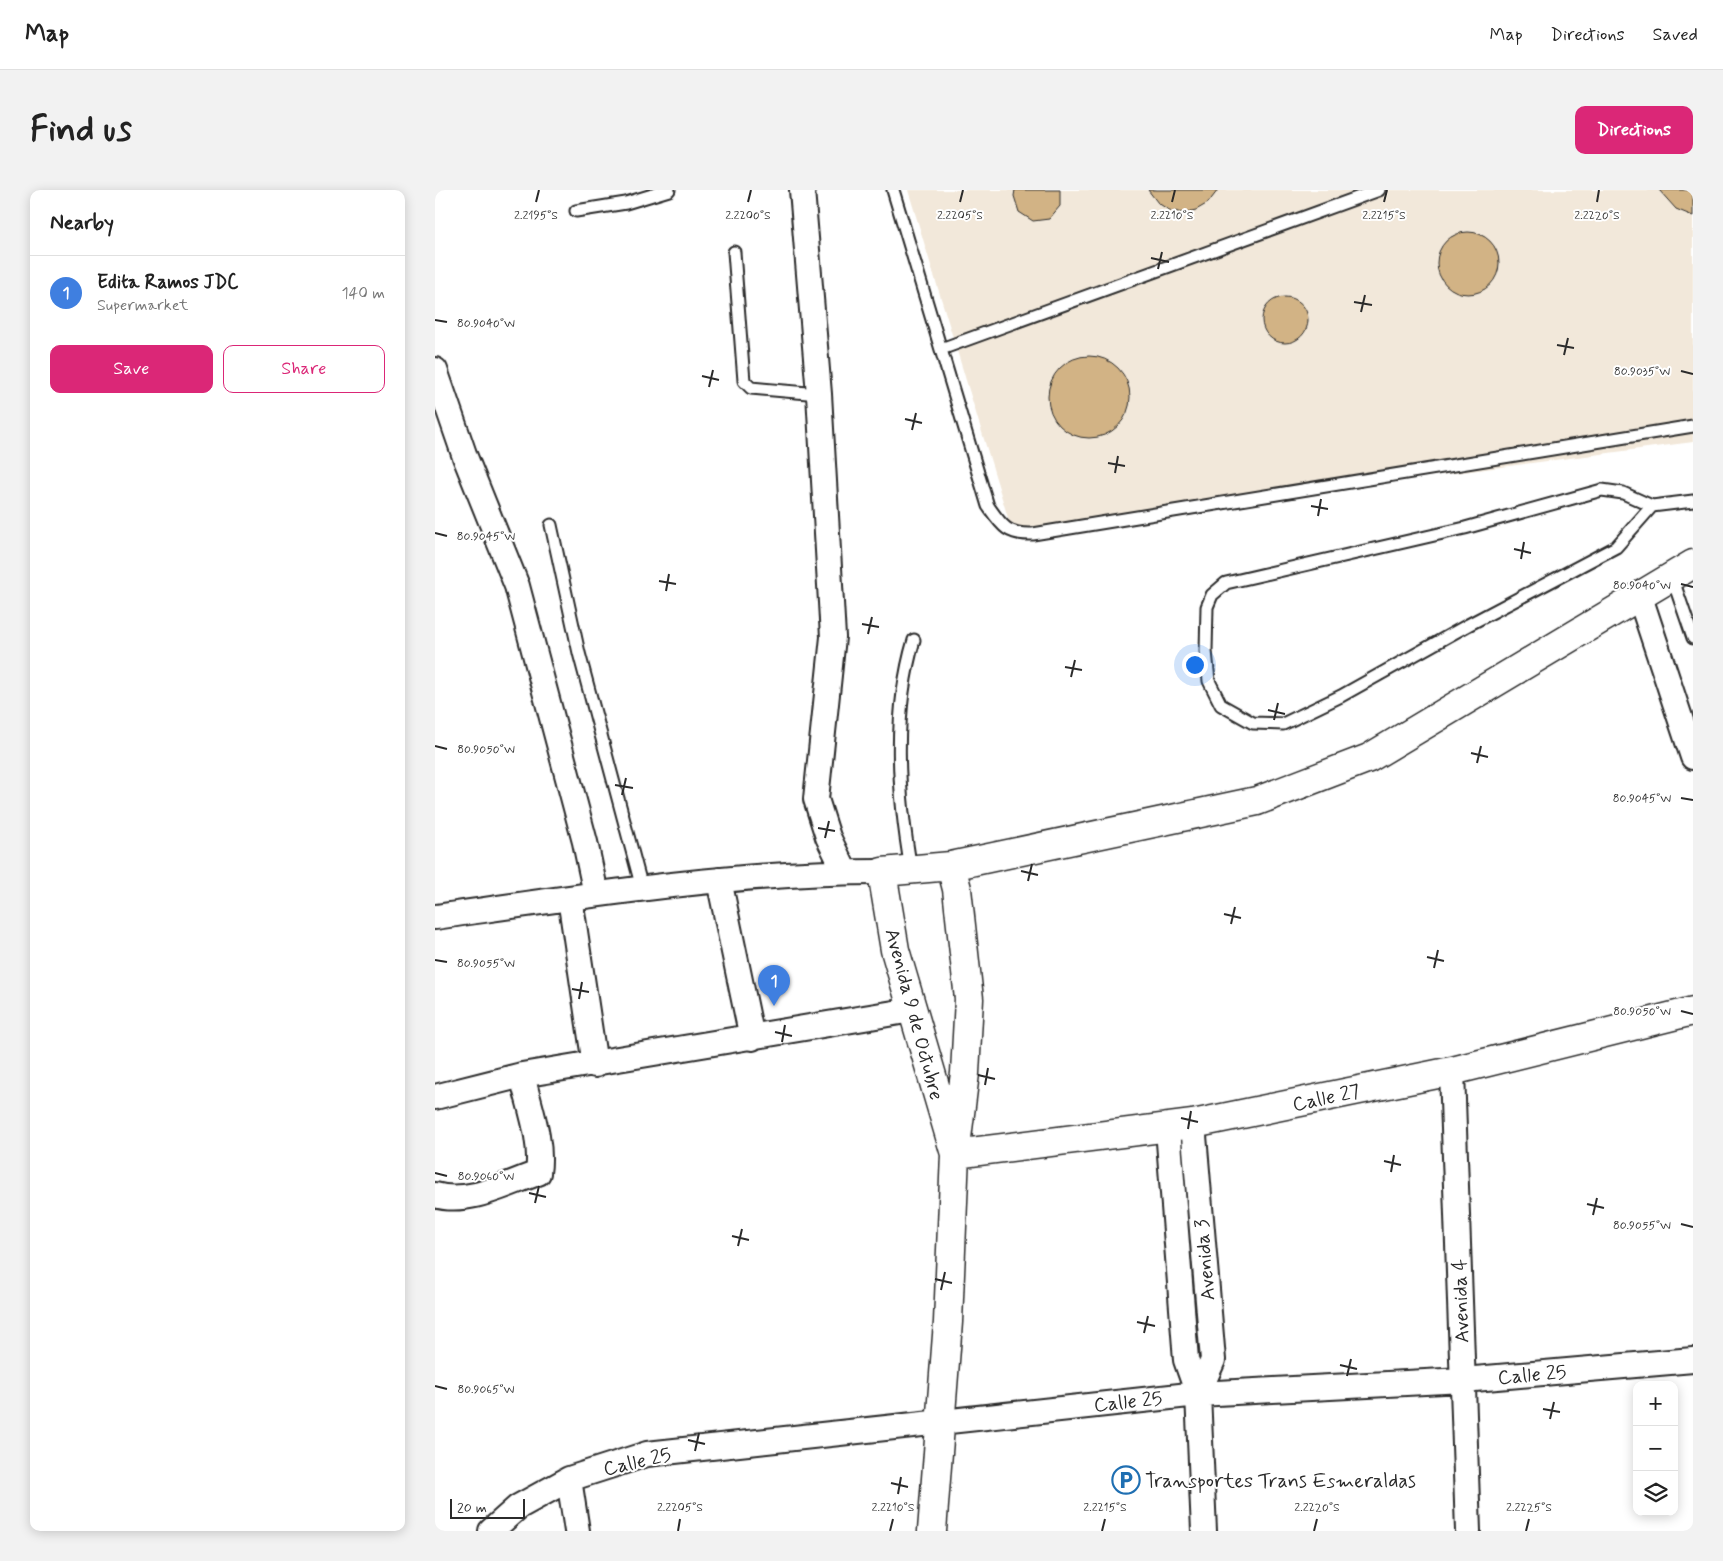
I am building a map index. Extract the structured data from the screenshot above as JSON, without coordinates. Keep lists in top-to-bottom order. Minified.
{"streets":{"main road":["Avenida 9 de Octubre","Calle 27"],"street":["Avenida 3","Avenida 4","Calle 25"]},"crossings":[["Avenida 9 de Octubre","Calle 27"],["Avenida 9 de Octubre","Calle 25"],["Calle 27","Avenida 3"],["Calle 27","Avenida 4"],["Avenida 3","Calle 25"],["Avenida 4","Calle 25"]],"places":{"parking":["Transportes Trans Esmeraldas"]},"scale_bar":"20 m","page":{"header":"Map","nav":["Map","Directions","Saved"],"buttons":["Directions",["Save","Share"]],"title":"Find us","heading":"Nearby","list":[{"mark":"1","name":"Edita Ramos JDC","note":"Supermarket","value":"140 m"}],"pins":"1","map_buttons":["+","−"],"scale":"20 m"},"coordinates":["2.2195°S","2.2200°S","2.2205°S","2.2210°S","2.2215°S","2.2220°S","80.9040°W","80.9035°W","80.9045°W","80.9050°W","80.9055°W","80.9060°W","80.9065°W","2.2225°S"]}
